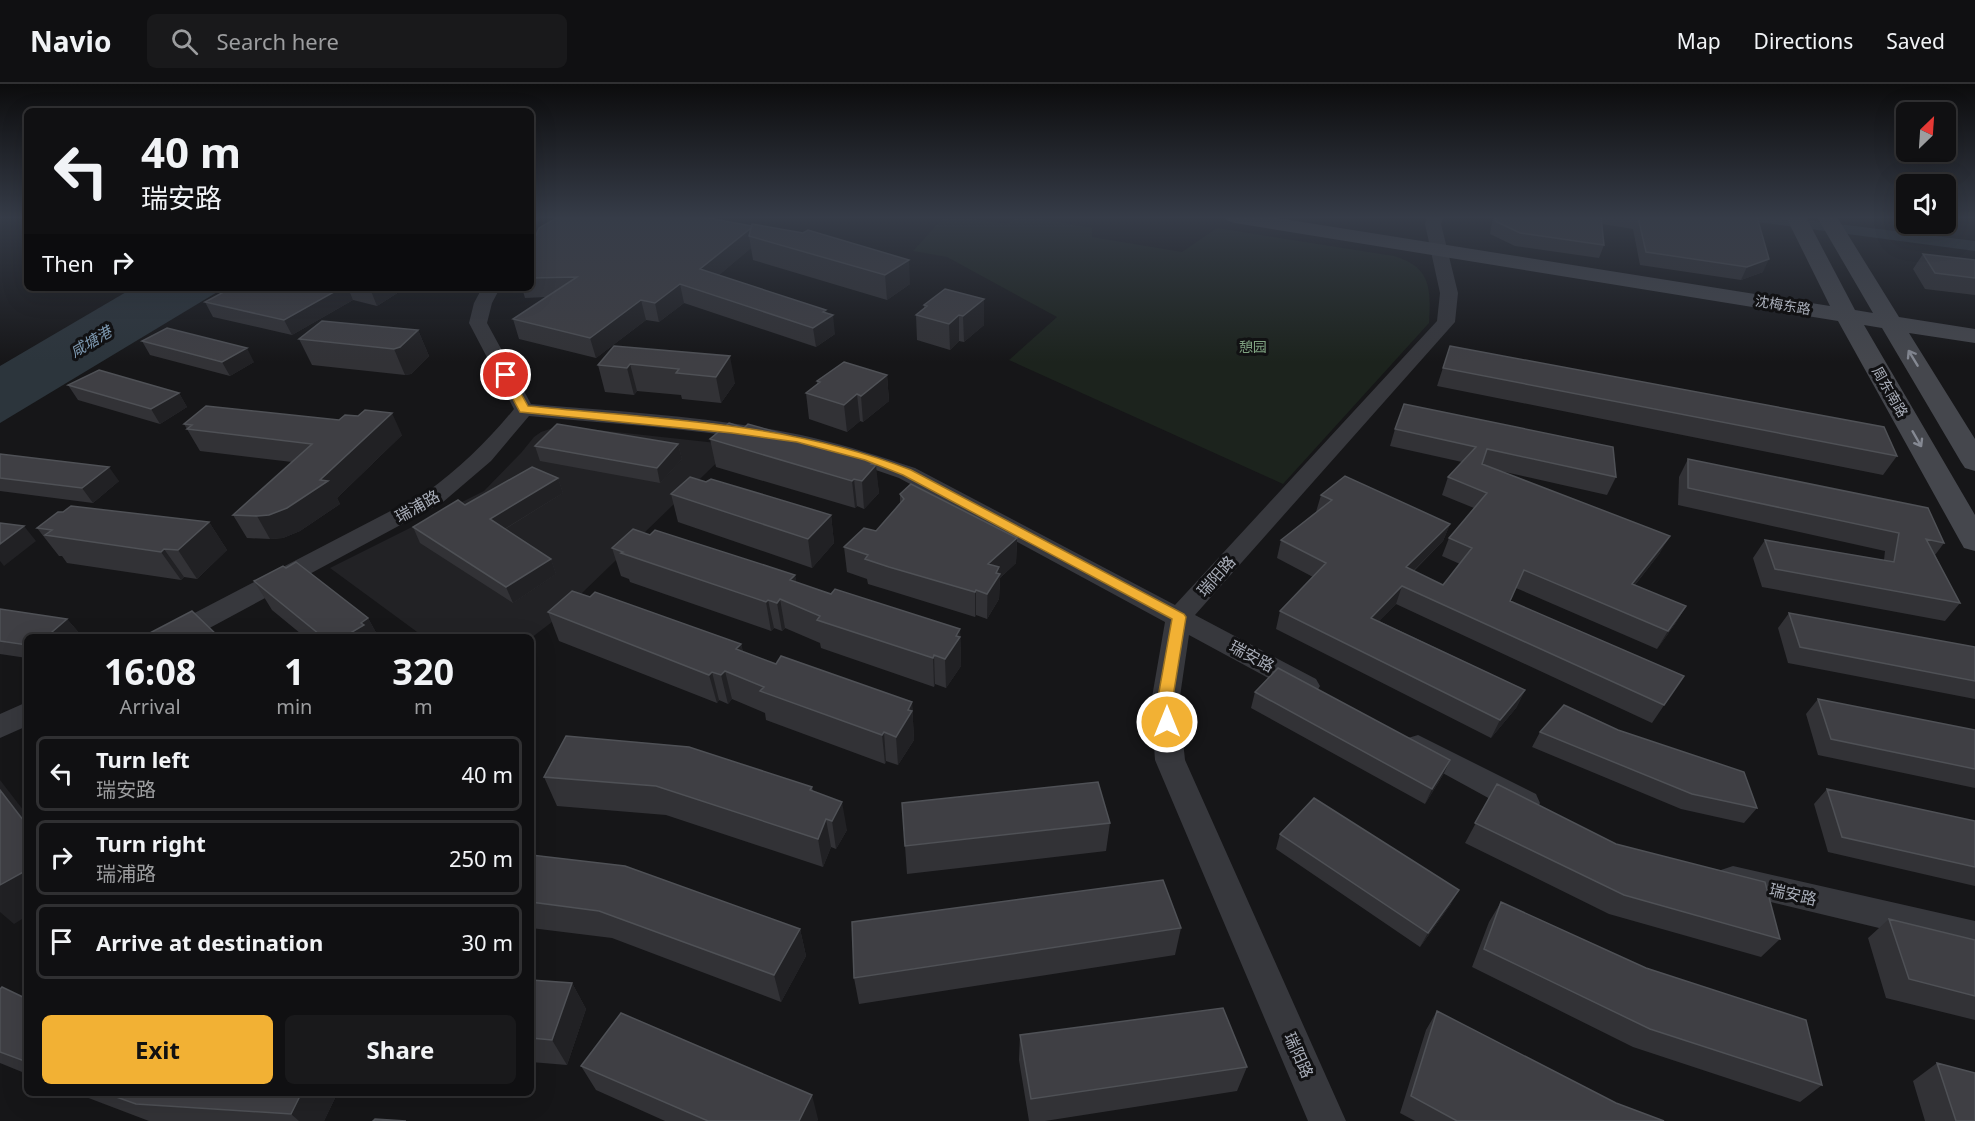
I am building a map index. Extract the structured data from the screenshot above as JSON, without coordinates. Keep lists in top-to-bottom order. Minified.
{"streets":{"street":["沈梅东路","周东南路","瑞浦路","瑞阳路","瑞安路"]},"crossings":[["沈梅东路","周东南路"],["瑞浦路","瑞安路"],["瑞阳路","瑞安路"]],"water":["咸塘港"],"parks":["憩园"],"north":"top right","page":{"header":"Navio","search":"Search here","nav":["Map","Directions","Saved"],"turn":["40 m","瑞安路"],"then":"Then","eta":["16:08","Arrival","1","min","320","m"],"list":[{"name":"Turn left","note":"瑞安路","value":"40 m"},{"name":"Turn right","note":"瑞浦路","value":"250 m"},{"name":"Arrive at destination","value":"30 m"}],"buttons":["Exit","Share"]}}
